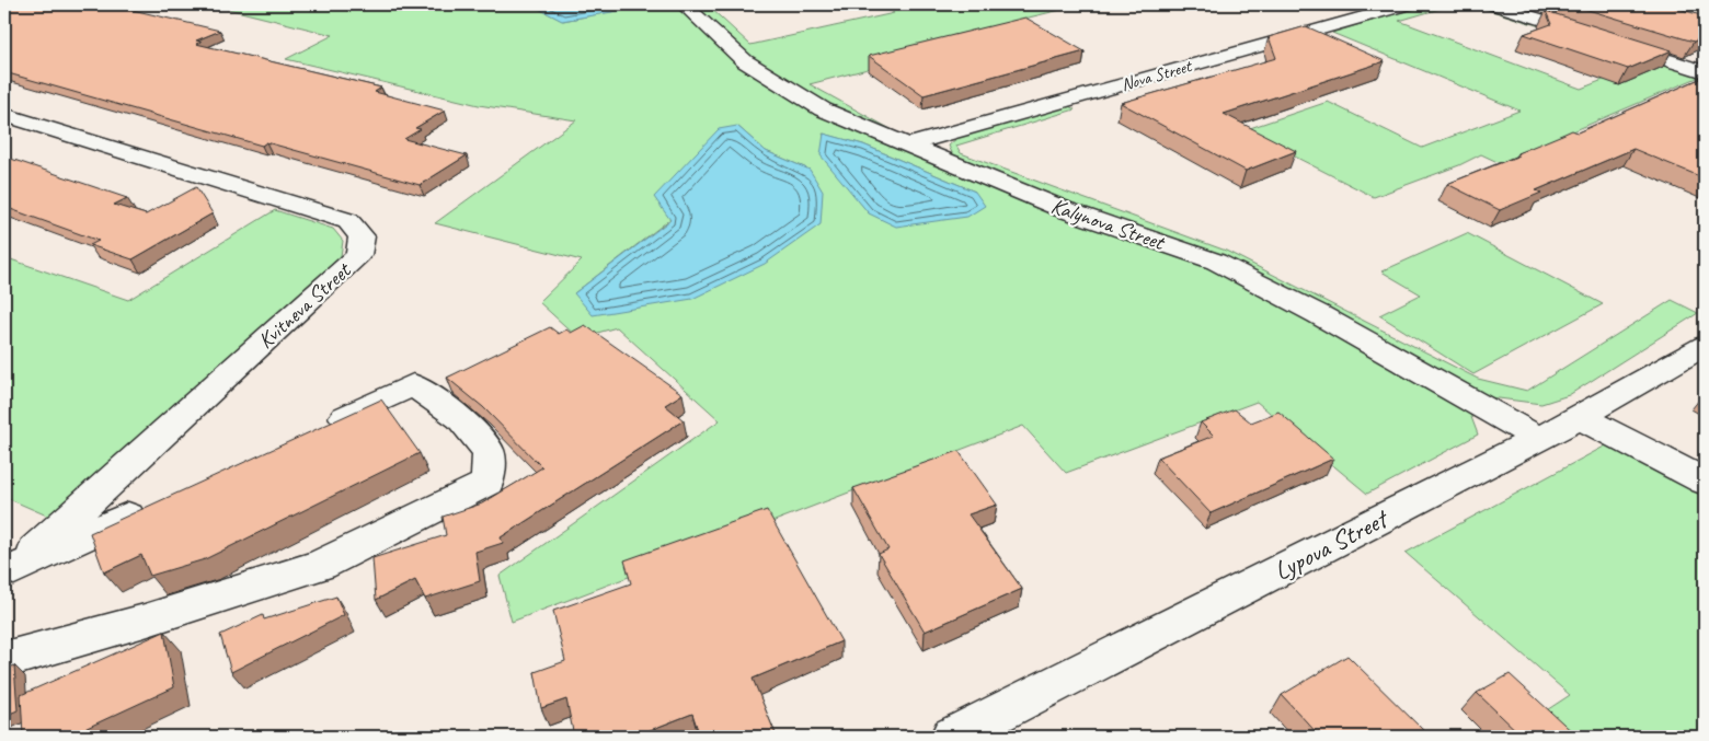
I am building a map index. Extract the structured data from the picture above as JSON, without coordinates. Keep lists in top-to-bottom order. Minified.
{"streets":{"street":["Nova Street","Kalynova Street","Kvitneva Street","Lypova Street"]},"crossings":[["Nova Street","Kalynova Street"],["Kalynova Street","Lypova Street"]]}
